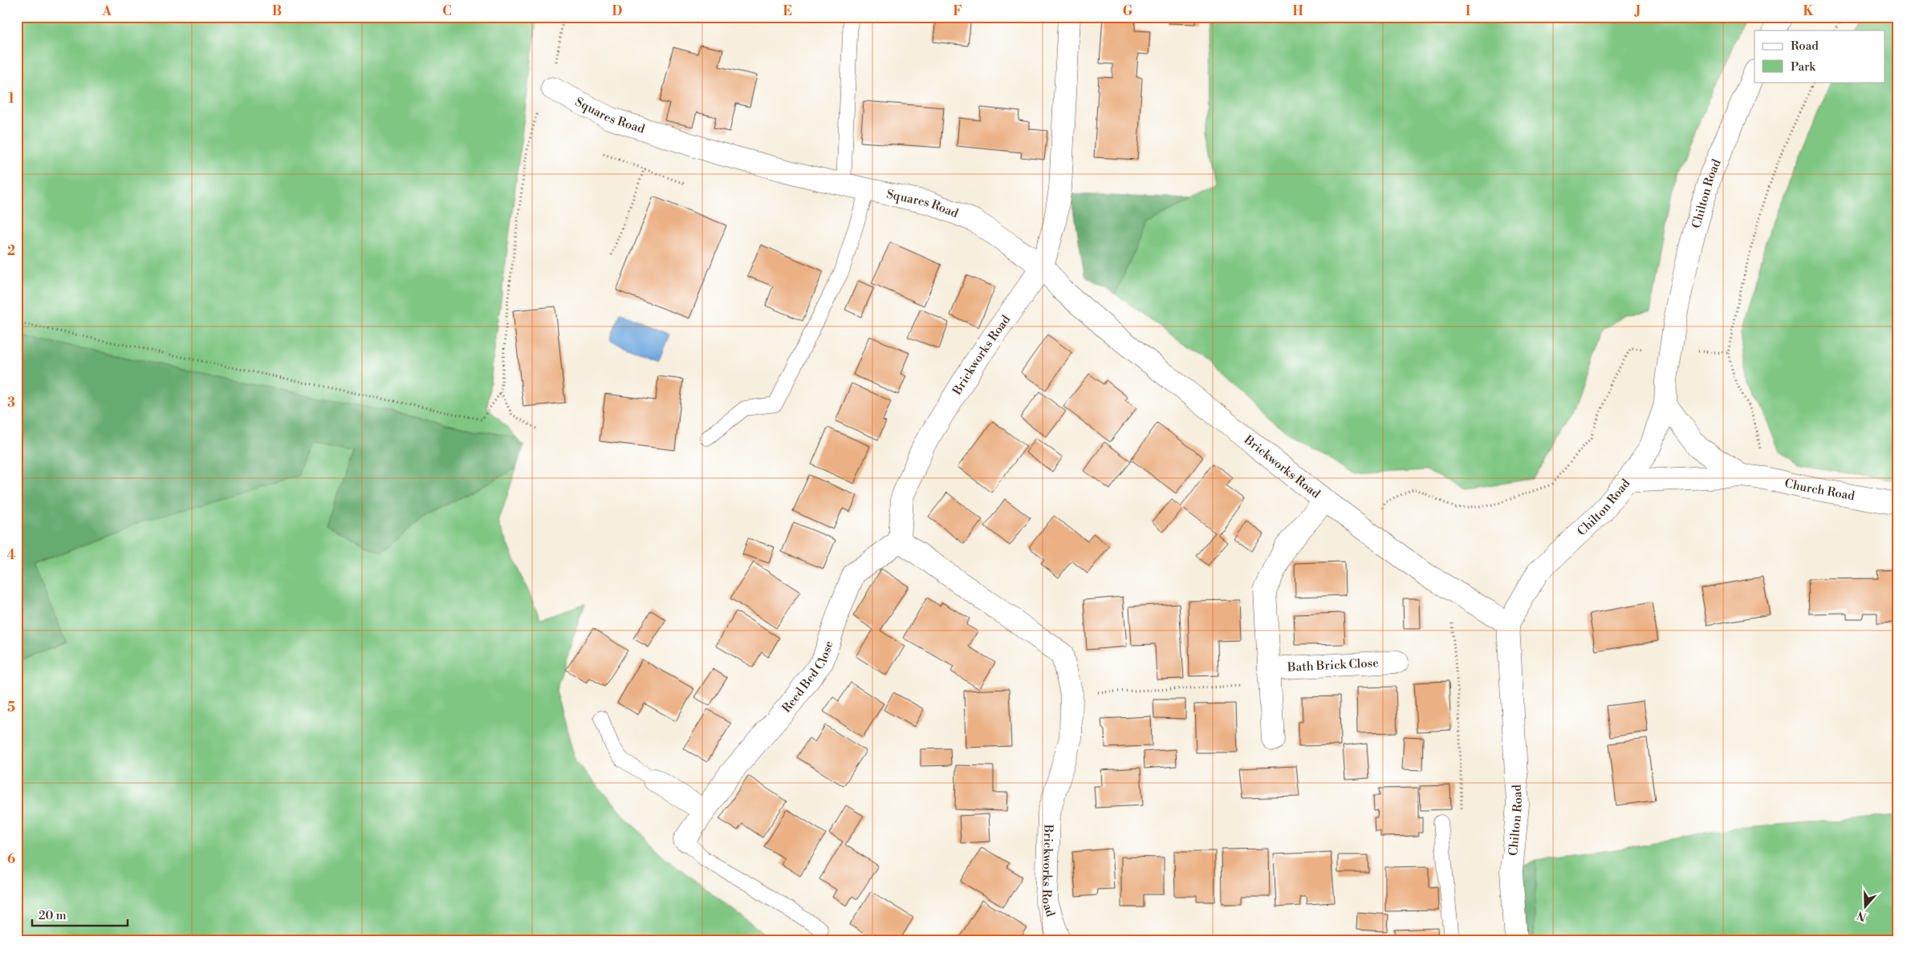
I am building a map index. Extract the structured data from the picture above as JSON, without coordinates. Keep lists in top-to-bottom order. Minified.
{"streets":{"street":["Squares Road","Chilton Road","Brickworks Road","Church Road","Bath Brick Close","Reed Bed Close"]},"crossings":[["Squares Road","Brickworks Road"],["Chilton Road","Brickworks Road"],["Chilton Road","Church Road"],["Brickworks Road","Reed Bed Close"]],"legend":["Road","Park"],"scale_bar":"20 m","north":"bottom","grid":{"columns":["A","B","C","D","E","F","G","H","I","J","K"],"rows":["1","2","3","4","5","6"]}}
